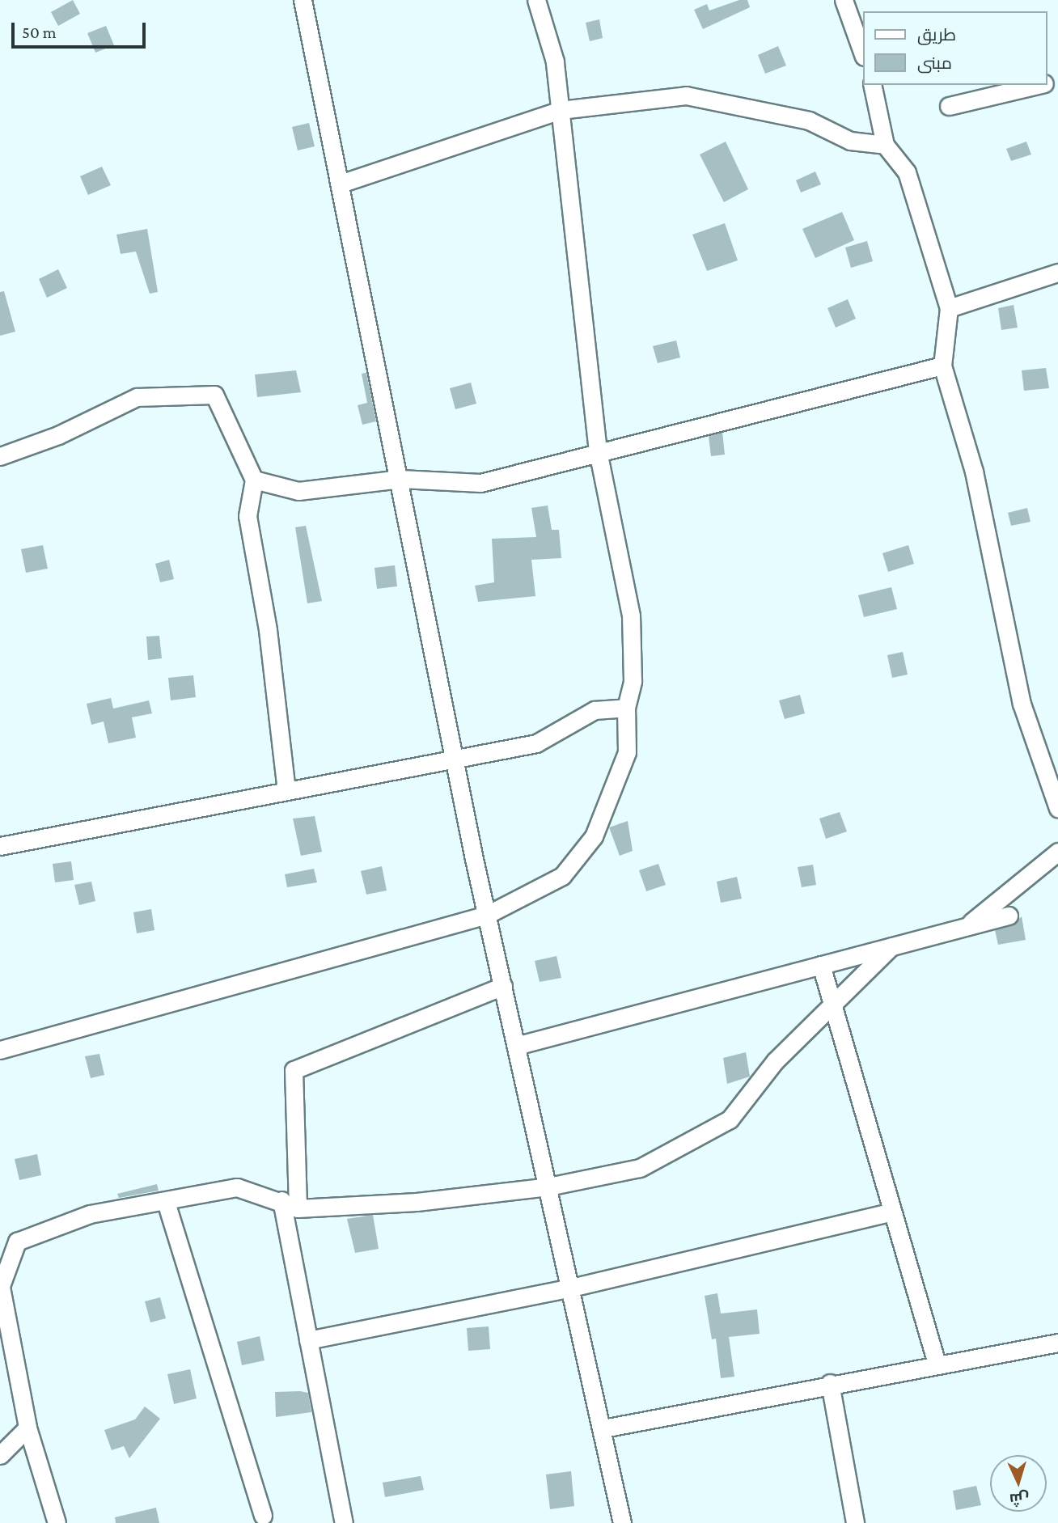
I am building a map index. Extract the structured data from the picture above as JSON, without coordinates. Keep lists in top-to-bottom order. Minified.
{"legend":["طريق","مبنى"],"scale_bar":"50 m","north":"bottom"}
